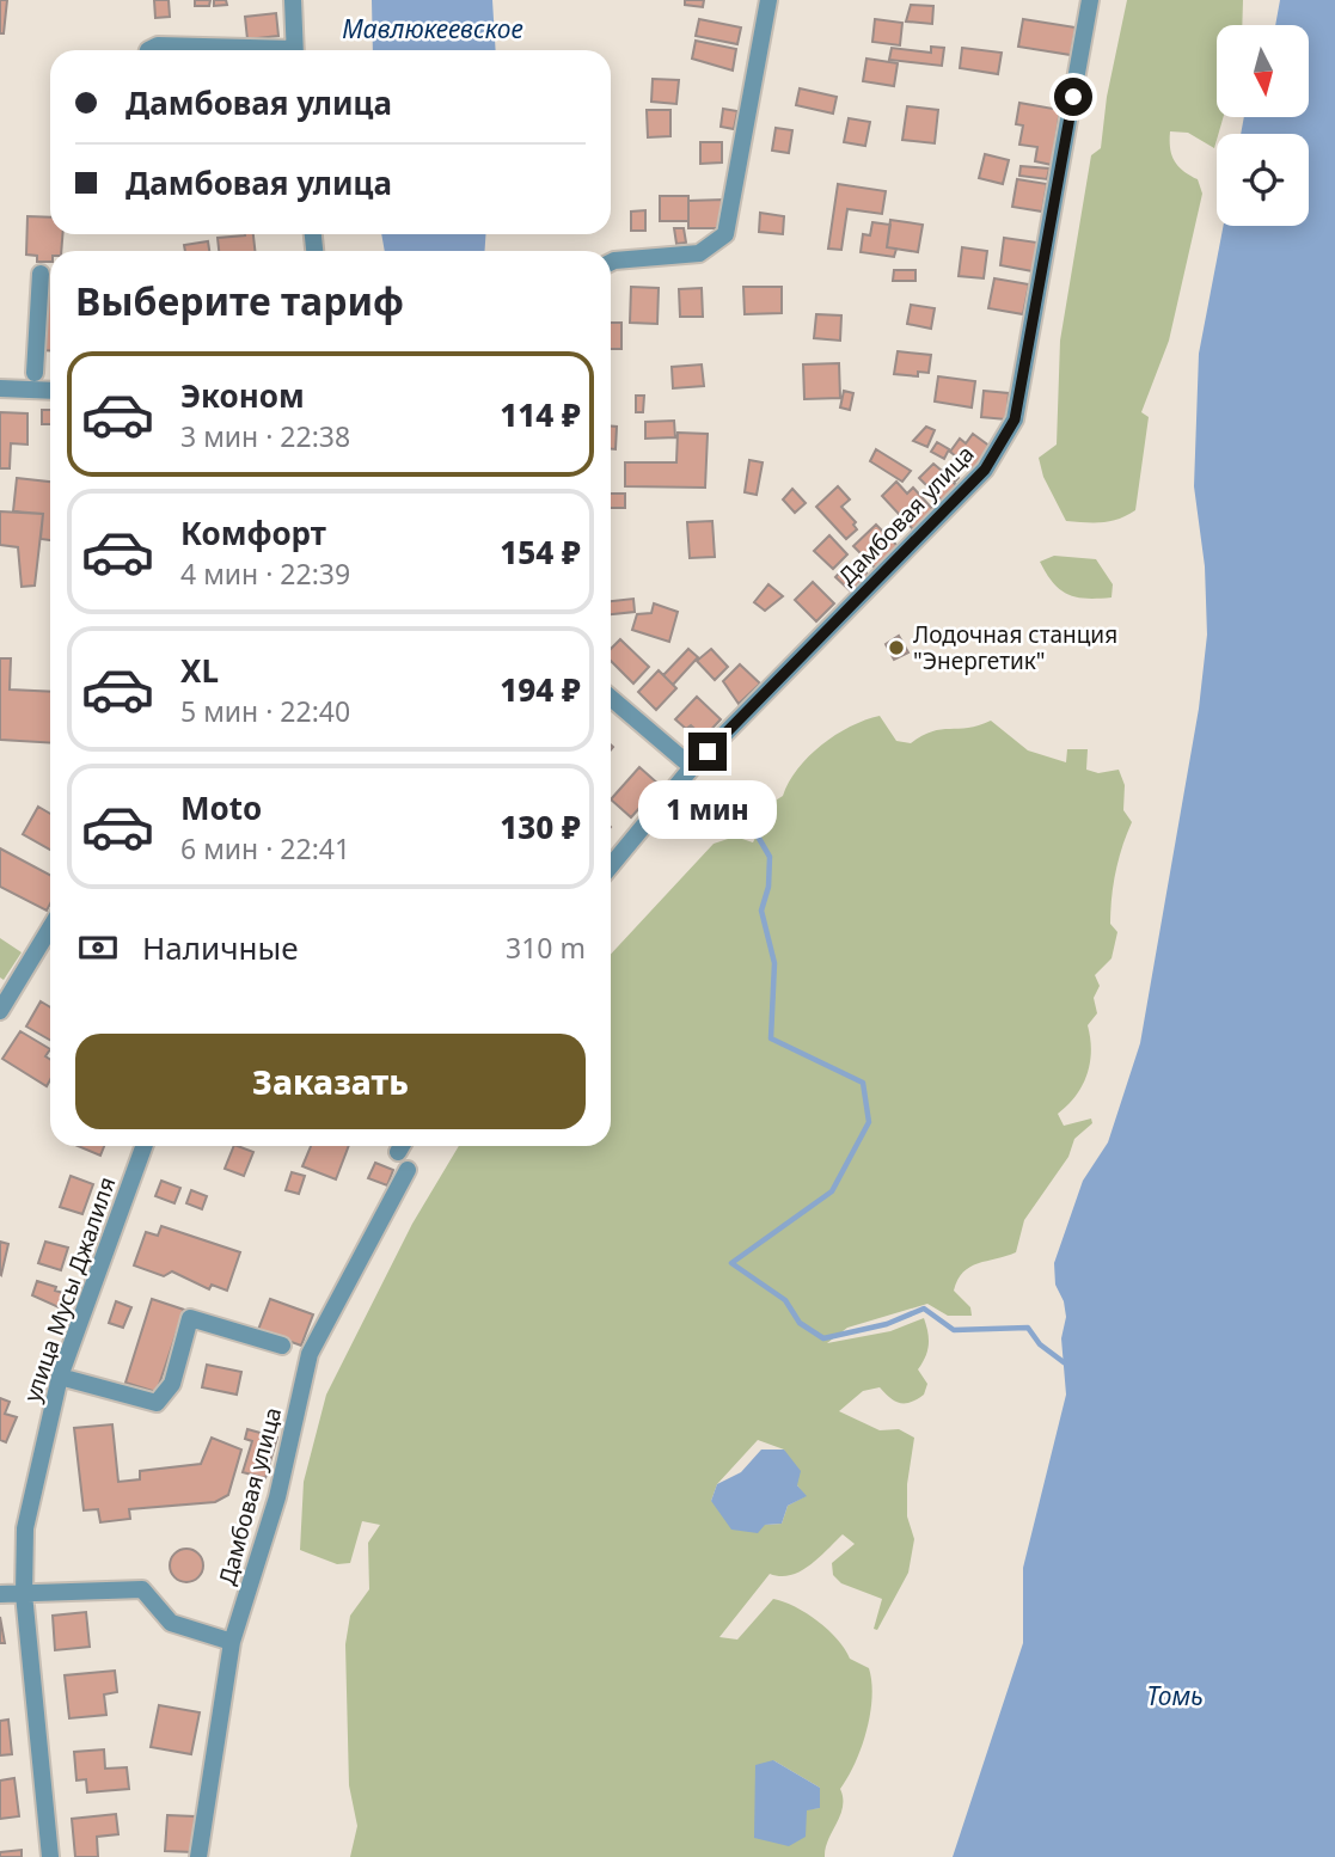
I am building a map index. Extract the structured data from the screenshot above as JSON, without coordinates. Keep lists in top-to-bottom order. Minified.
{"streets":{"street":["Дамбовая улица","улица Мусы Джалиля"]},"water":["Мавлюкеевское","Томь"],"places":["Лодочная станция \"Энергетик\""],"north":"bottom","page":{"banner":["Дамбовая улица","Дамбовая улица"],"heading":"Выберите тариф","list":[{"name":"Эконом","note":"3 мин · 22:38","value":"114 ₽"},{"name":"Комфорт","note":"4 мин · 22:39","value":"154 ₽"},{"name":"XL","note":"5 мин · 22:40","value":"194 ₽"},{"name":"Moto","note":"6 мин · 22:41","value":"130 ₽"}],"bubble":"1 мин","pay":["Наличные","310 m"],"buttons":"Заказать"}}
